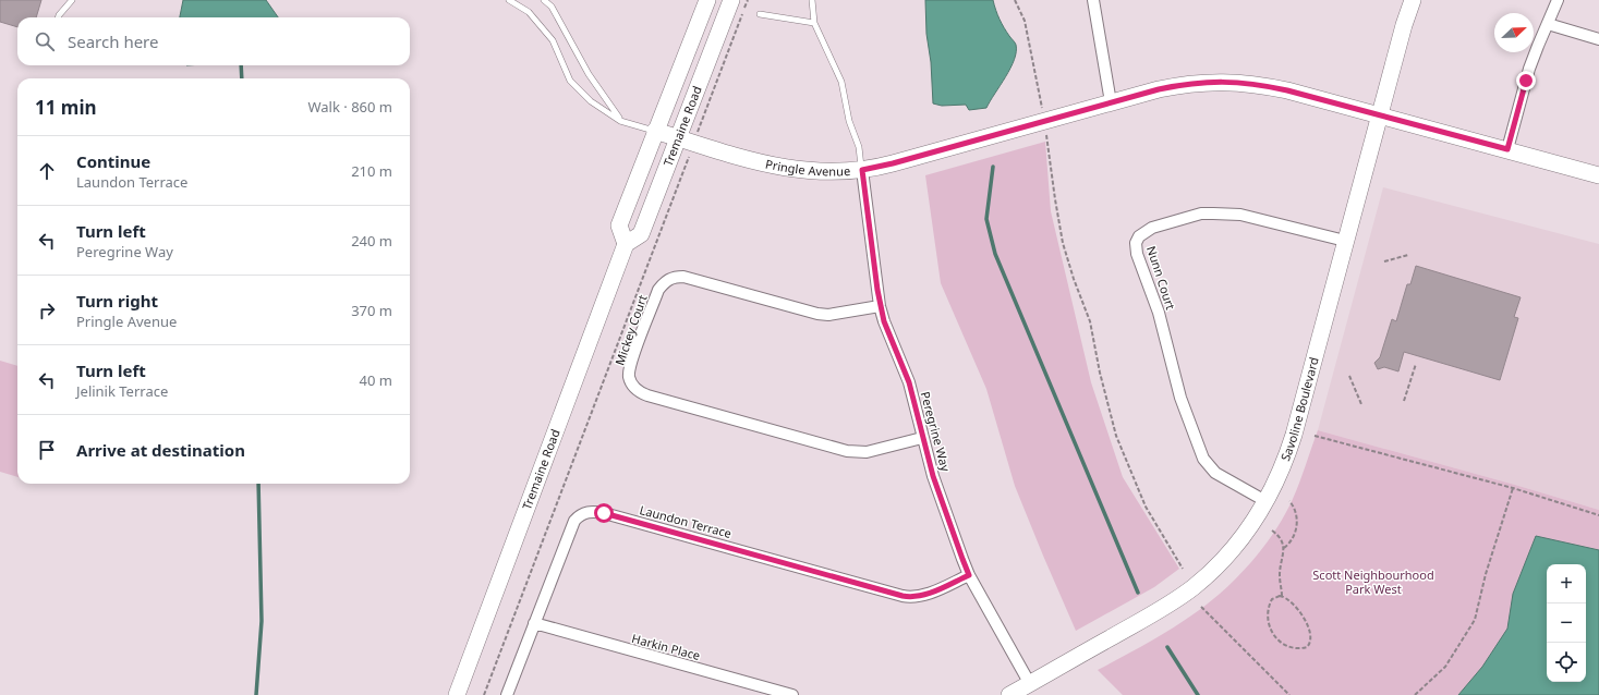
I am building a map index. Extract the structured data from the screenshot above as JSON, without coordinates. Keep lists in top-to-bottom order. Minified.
{"streets":{"street":["Tremaine Road","Pringle Avenue","Nunn Court","Mickey Court","Savoline Boulevard","Peregrine Way","Laundon Terrace","Harkin Place"]},"crossings":[["Tremaine Road","Pringle Avenue"],["Pringle Avenue","Savoline Boulevard"],["Pringle Avenue","Peregrine Way"],["Nunn Court","Savoline Boulevard"],["Mickey Court","Peregrine Way"],["Savoline Boulevard","Peregrine Way"],["Peregrine Way","Laundon Terrace"],["Laundon Terrace","Harkin Place"]],"parks":["Scott Neighbourhood Park West"],"north":"top right","page":{"search":"Search here","heading":["11 min","Walk · 860 m"],"list":[["Continue","Laundon Terrace","210 m"],["Turn left","Peregrine Way","240 m"],["Turn right","Pringle Avenue","370 m"],["Turn left","Jelinik Terrace","40 m"],"Arrive at destination"],"map_buttons":["+","−"]}}
